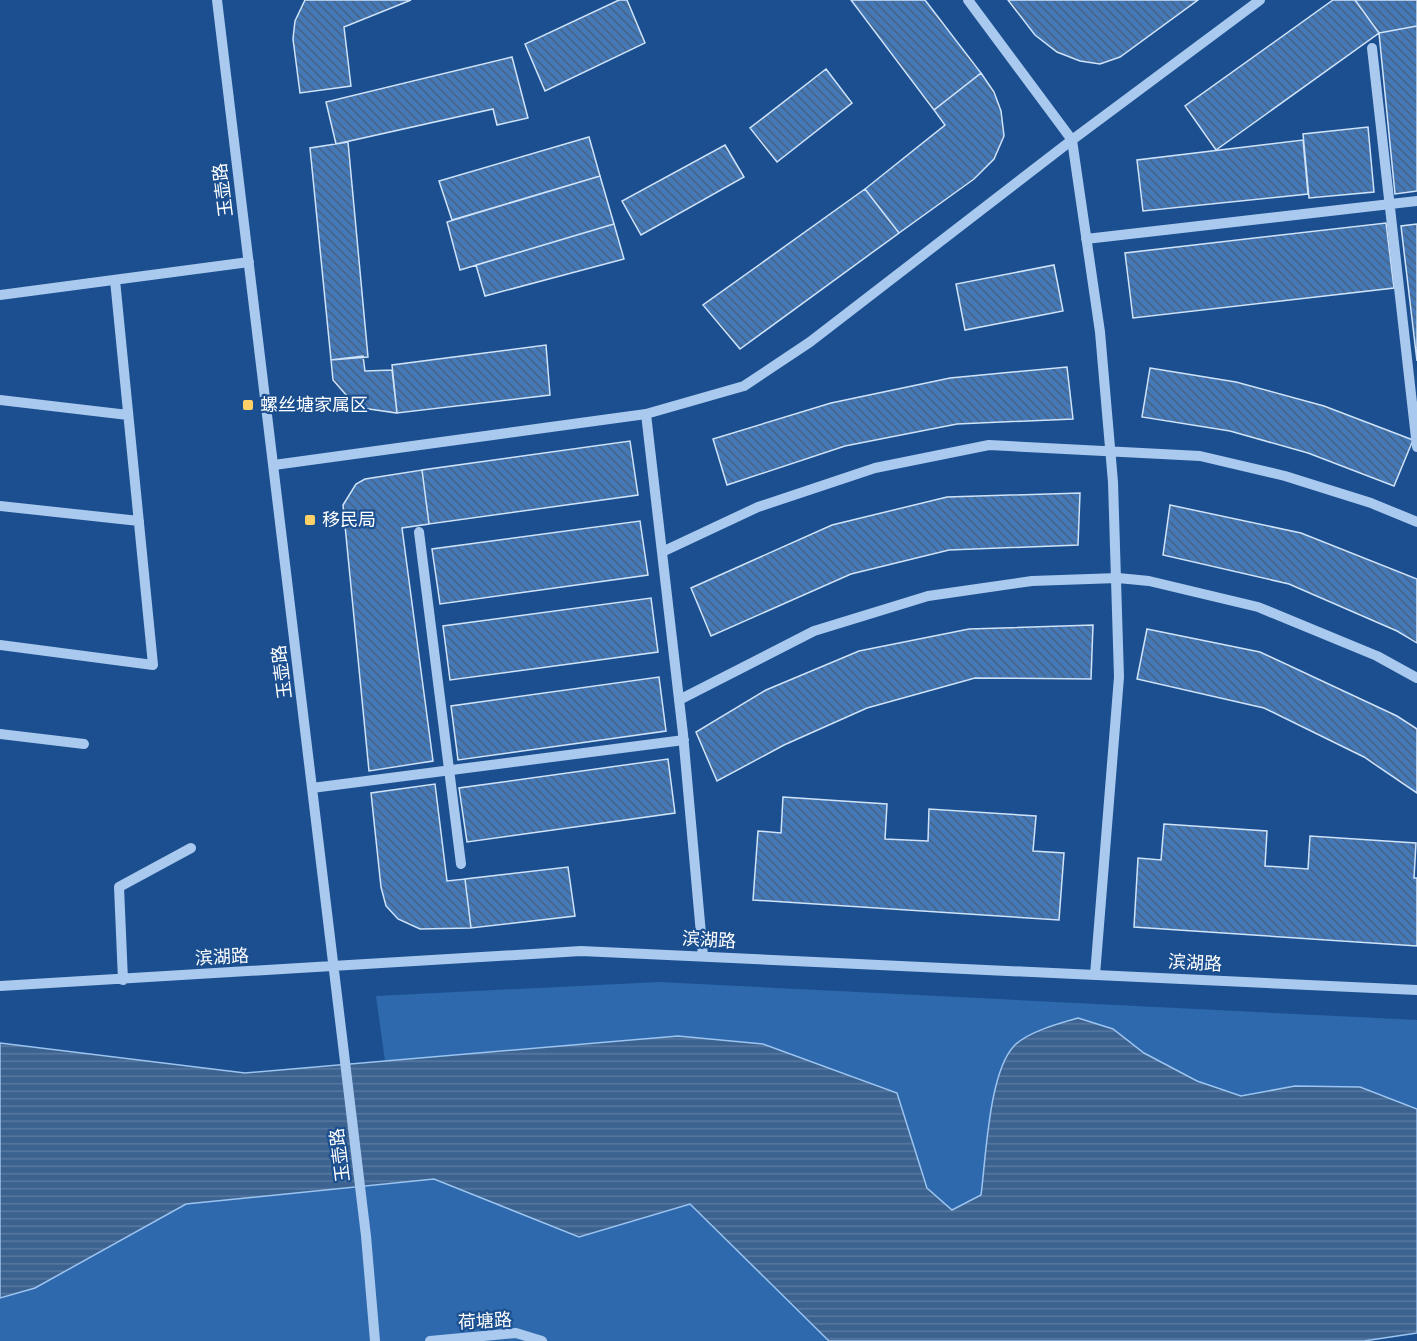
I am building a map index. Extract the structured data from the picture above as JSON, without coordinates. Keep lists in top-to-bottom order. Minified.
{"streets":{"street":["玉壶路","滨湖路","荷塘路"]},"crossings":[["玉壶路","滨湖路"]],"places":{"transit":["螺丝塘家属区","移民局"]}}
